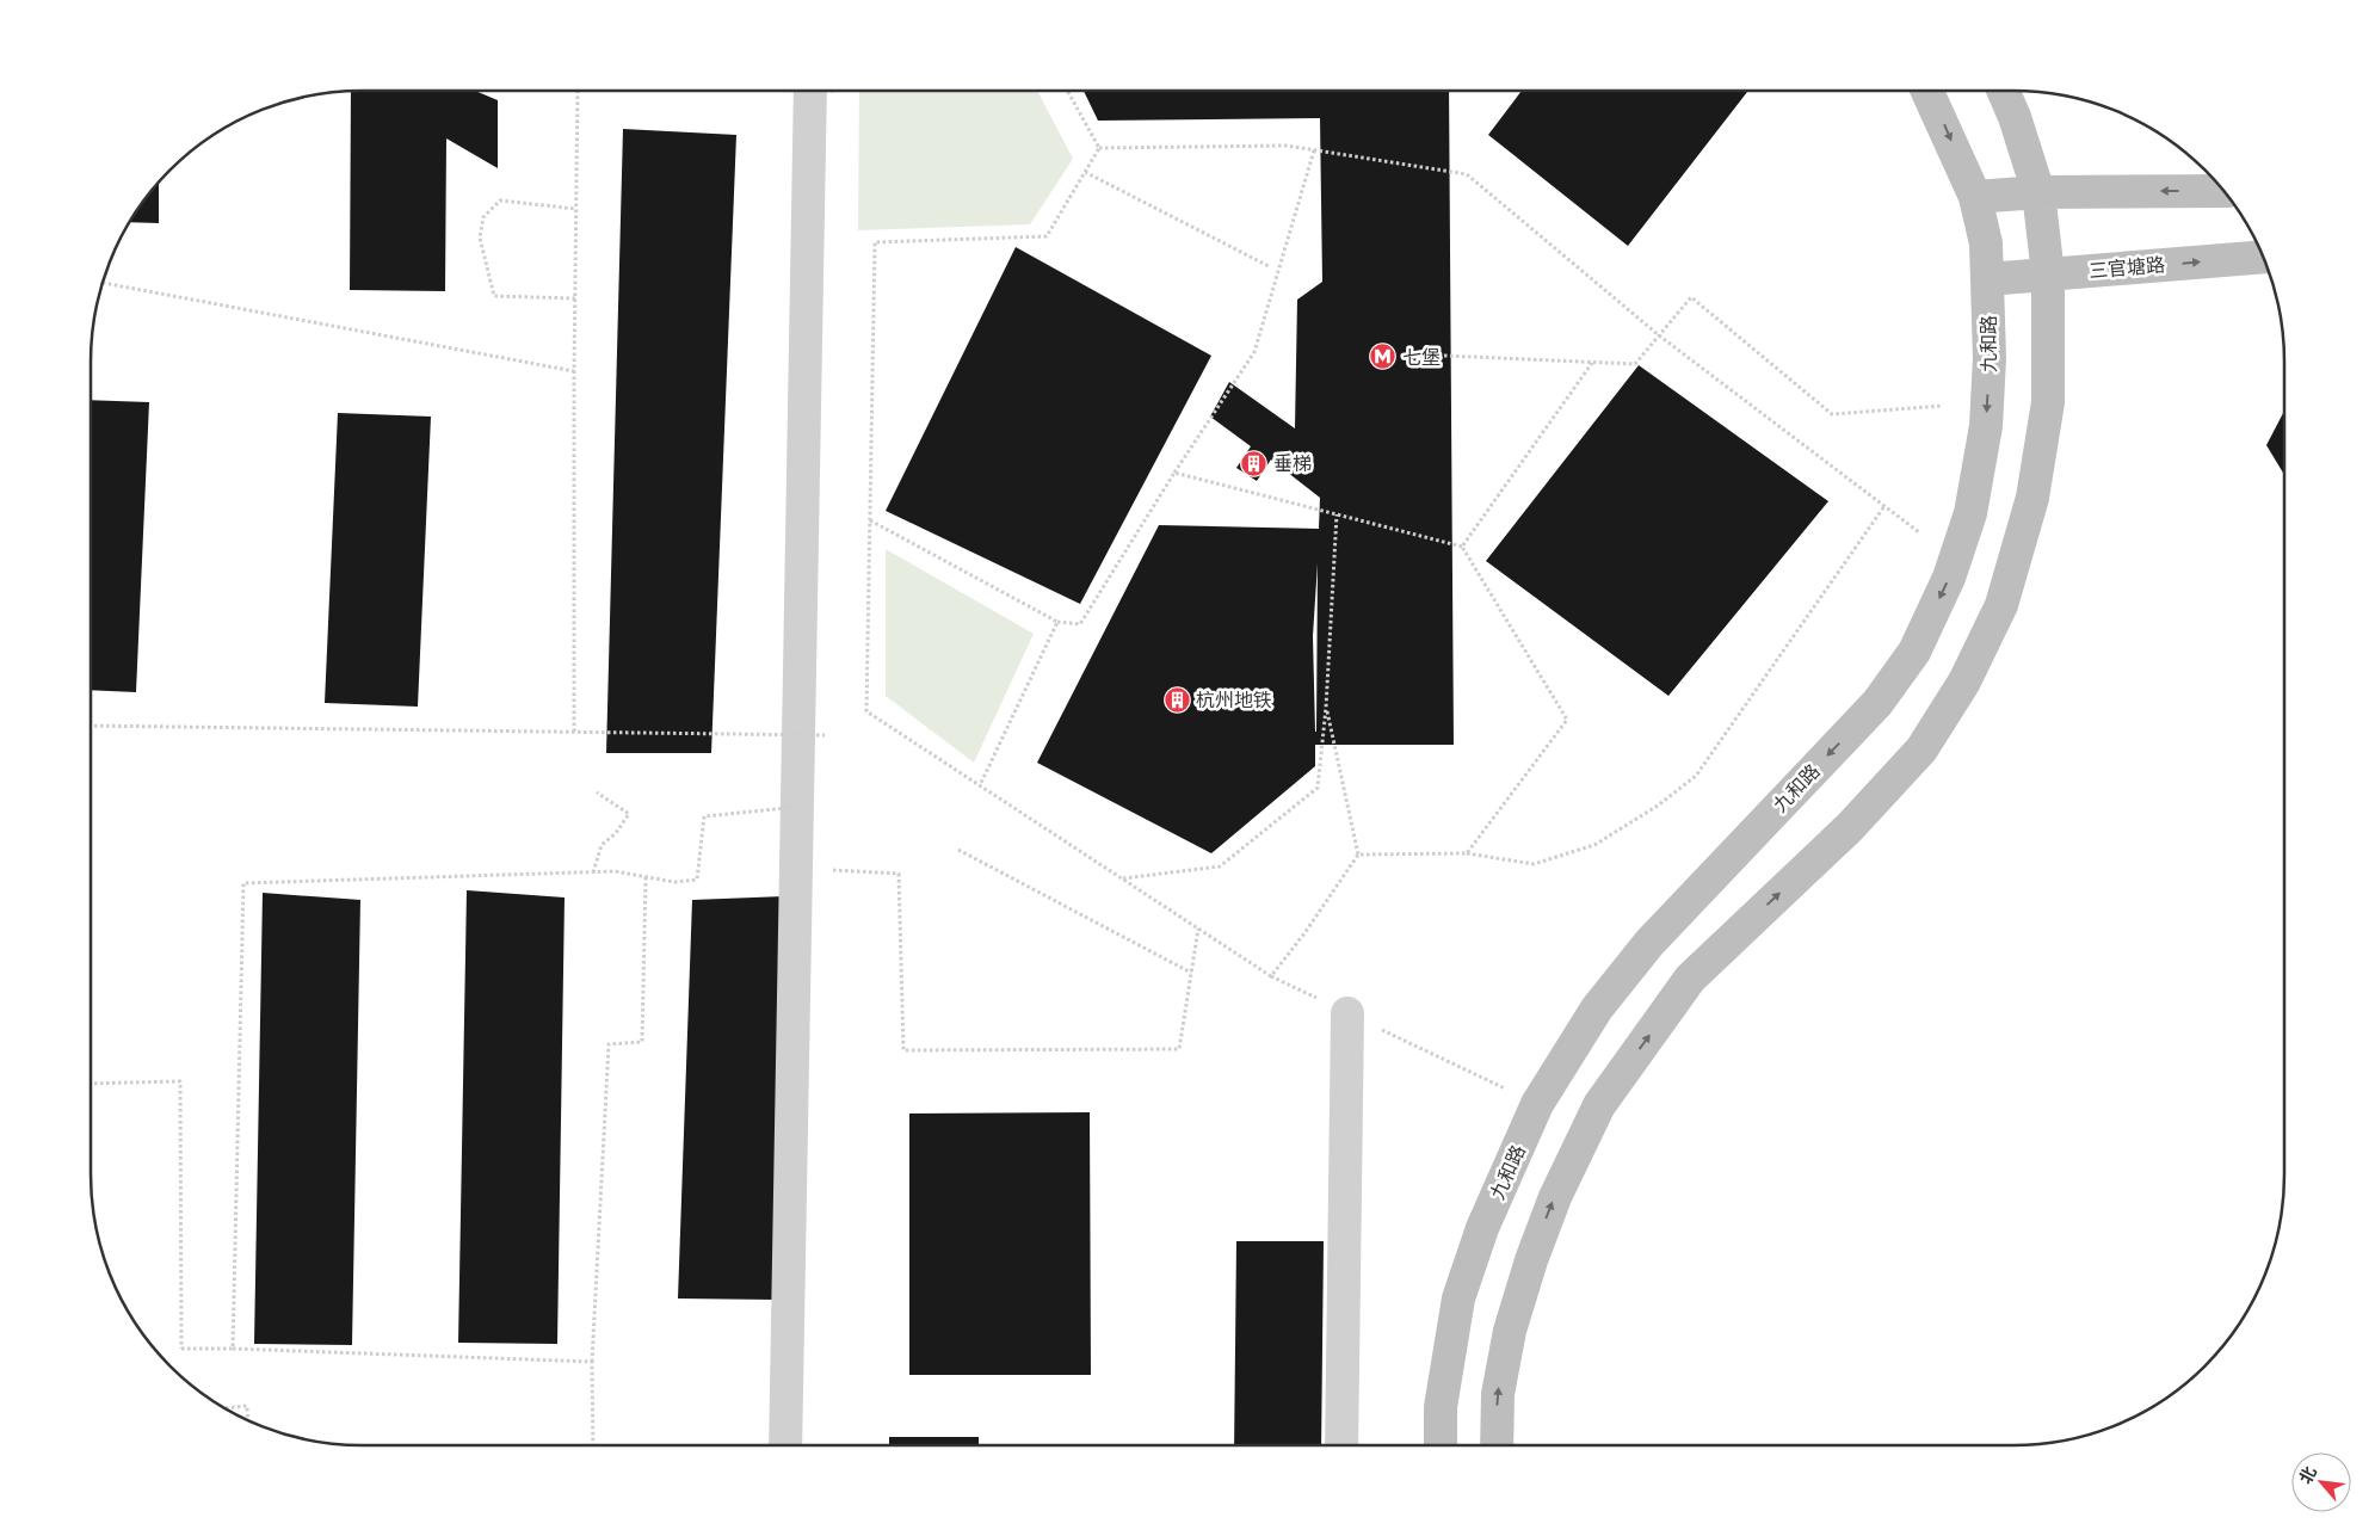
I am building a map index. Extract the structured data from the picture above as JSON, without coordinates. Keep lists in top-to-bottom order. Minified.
{"streets":{"street":["三官塘路","九和路"]},"crossings":[["三官塘路","九和路"]],"places":{"metro station":["七堡"],"building":["垂梯","杭州地铁"]},"north":"top left"}
